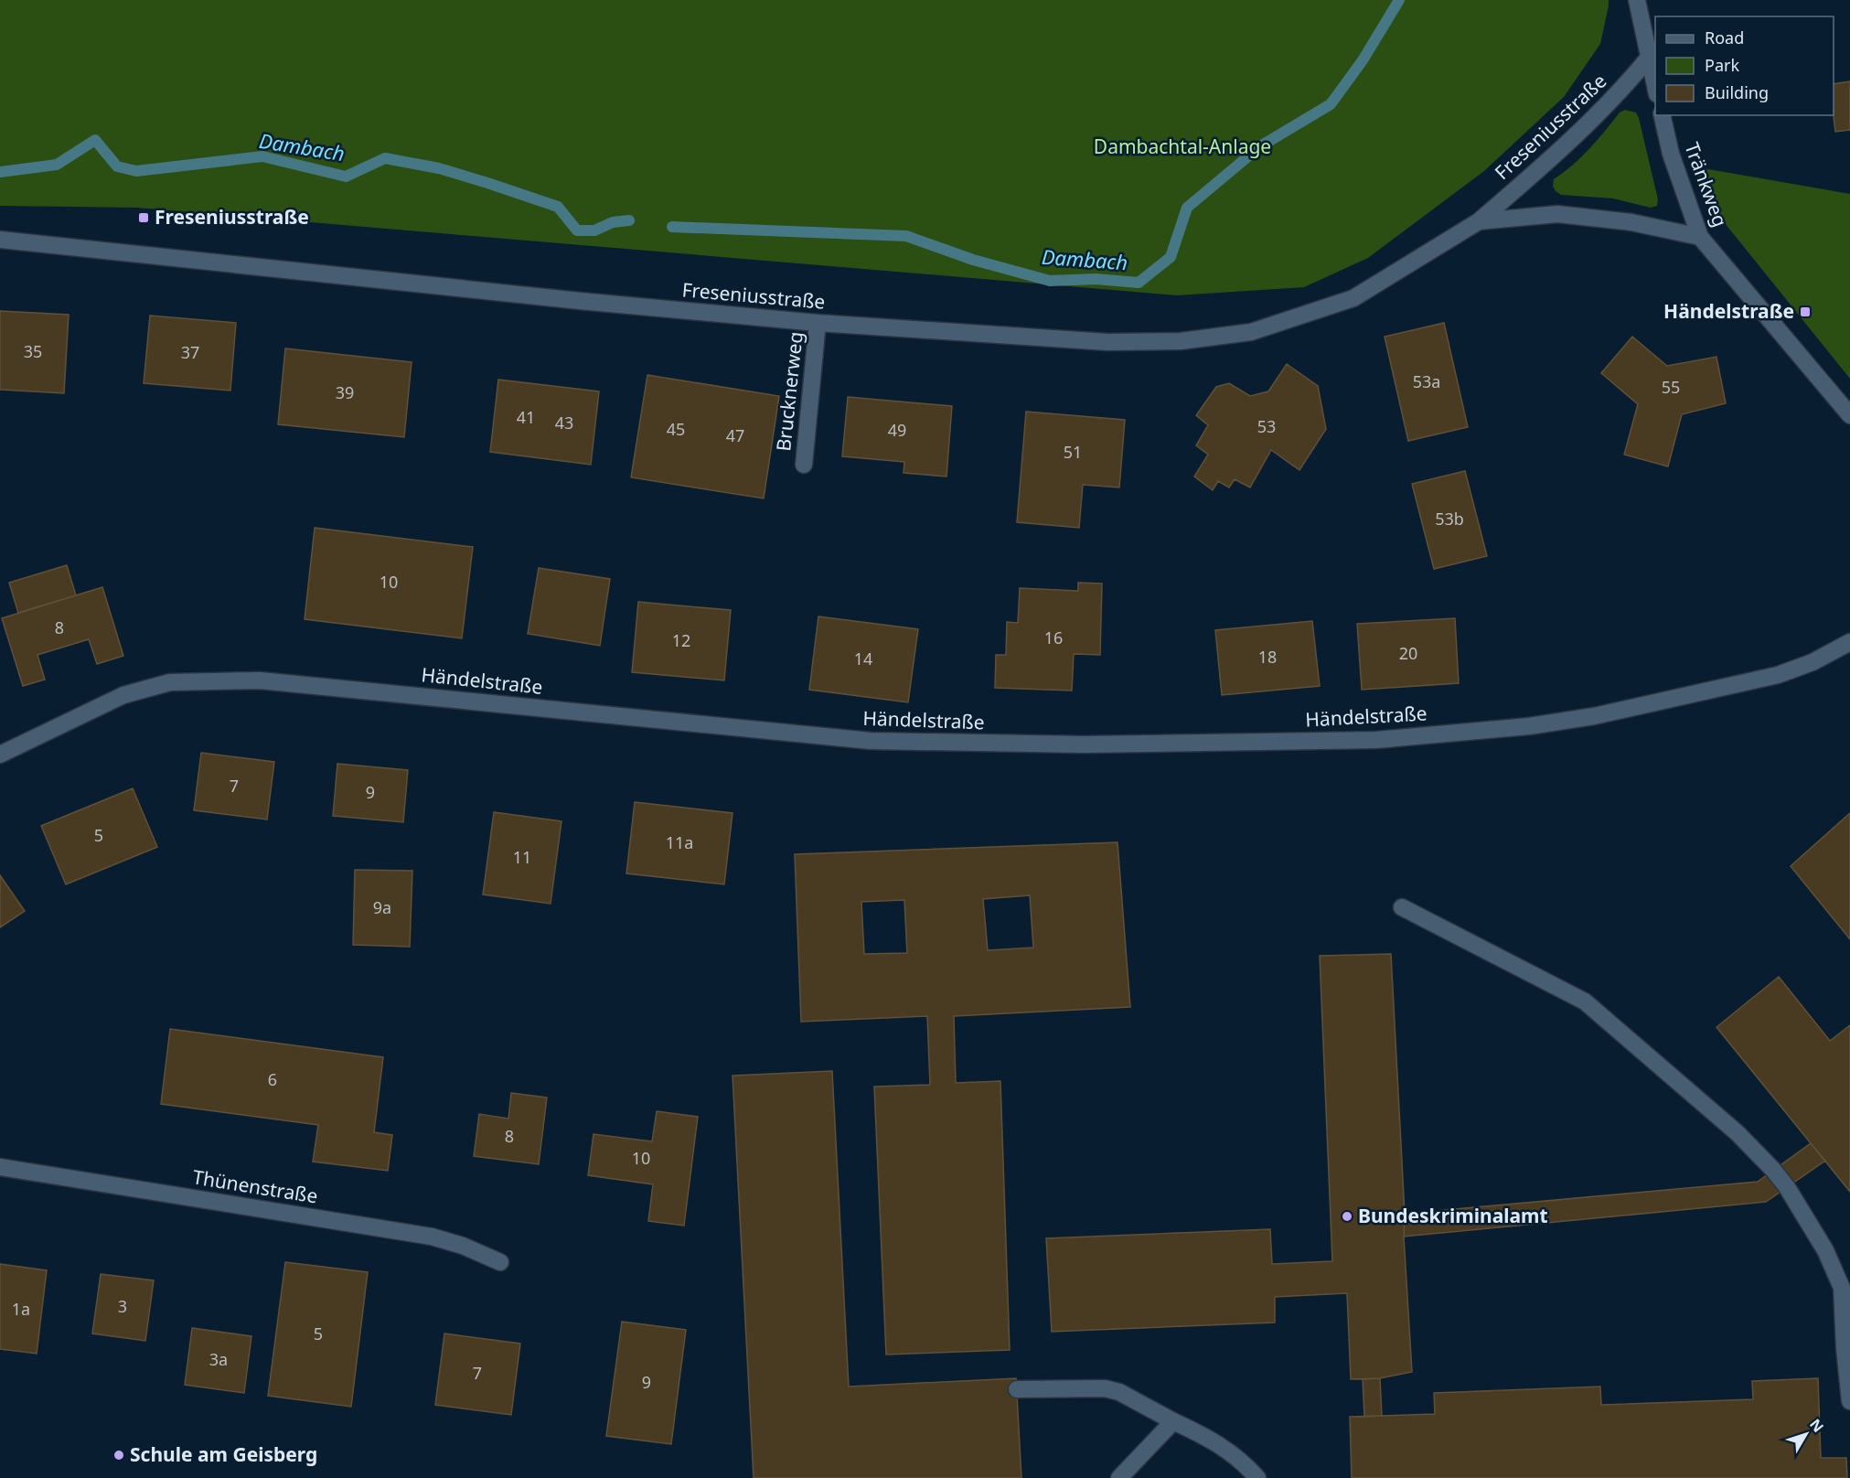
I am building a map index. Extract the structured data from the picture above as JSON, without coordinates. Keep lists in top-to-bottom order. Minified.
{"streets":{"street":["Freseniusstraße","Tränkweg","Brucknerweg","Händelstraße","Thünenstraße"]},"crossings":[["Freseniusstraße","Tränkweg"],["Freseniusstraße","Brucknerweg"]],"water":["Dambach"],"parks":["Dambachtal-Anlage"],"places":{"transit":["Freseniusstraße","Händelstraße"],"other":["Bundeskriminalamt","Schule am Geisberg"]},"house_numbers":["35","37","53a","55","39","41","43","53","45","49","47","51","53b","10","8","16","12","20","18","14","7","9","5","11a","11","9a","6","8","10","3","1a","5","3a","7","9"],"legend":["Road","Park","Building"],"north":"top right"}
